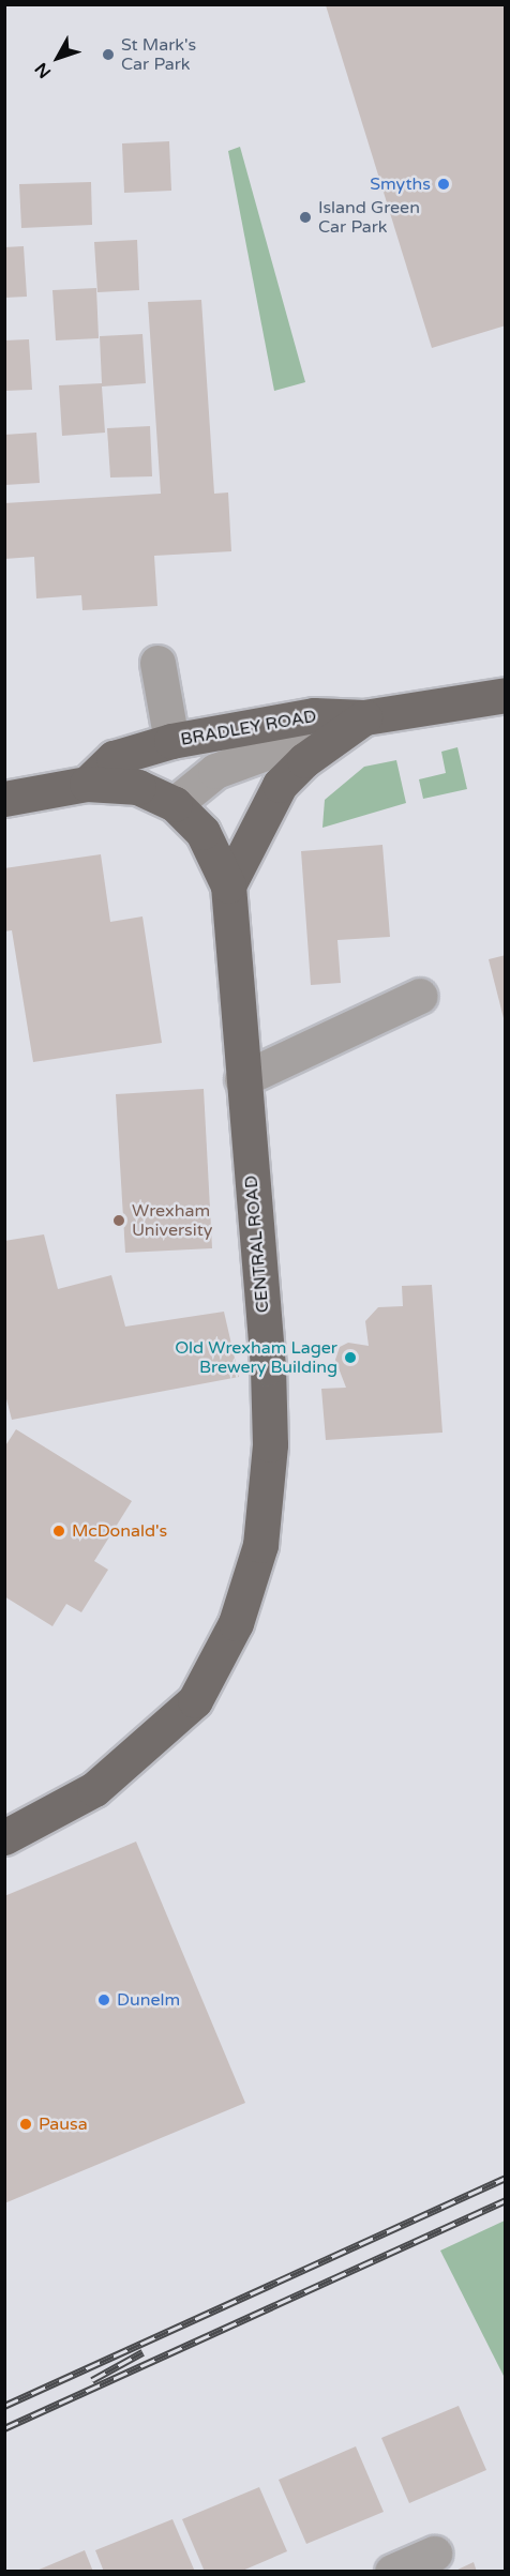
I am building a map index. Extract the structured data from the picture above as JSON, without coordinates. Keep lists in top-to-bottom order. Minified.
{"streets":{"main road":["BRADLEY ROAD","CENTRAL ROAD"]},"crossings":[["BRADLEY ROAD","CENTRAL ROAD"]],"places":["St Mark's Car Park","Smyths","Island Green Car Park","Wrexham University","Old Wrexham Lager Brewery Building","McDonald's","Dunelm","Pausa"],"north":"bottom left"}
